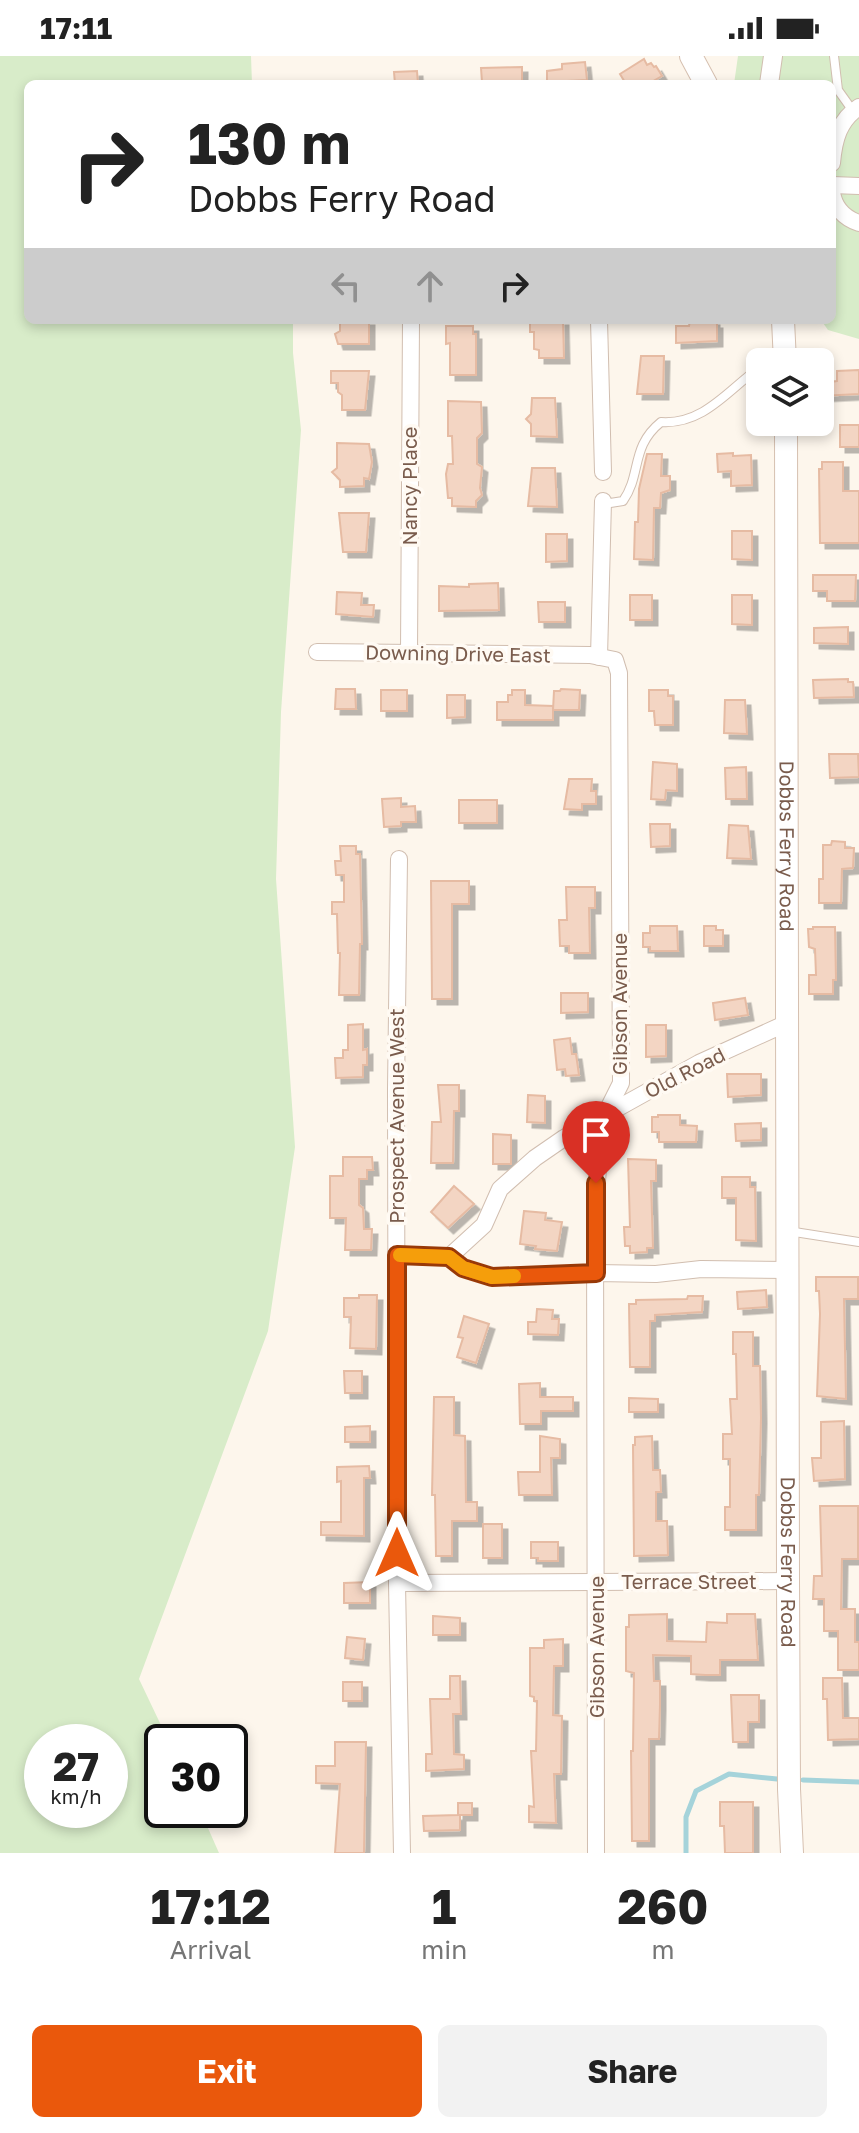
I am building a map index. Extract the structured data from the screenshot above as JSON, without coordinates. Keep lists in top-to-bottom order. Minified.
{"streets":{"main road":["Dobbs Ferry Road"],"street":["Nancy Place","Downing Drive East","Gibson Avenue","Old Road","Prospect Avenue West","Terrace Street"]},"crossings":[["Nancy Place","Downing Drive East"],["Downing Drive East","Gibson Avenue"],["Dobbs Ferry Road","Old Road"],["Dobbs Ferry Road","Terrace Street"],["Gibson Avenue","Old Road"],["Gibson Avenue","Terrace Street"],["Prospect Avenue West","Terrace Street"]],"page":{"status":"17:11","turn":["130 m","Dobbs Ferry Road"],"speed":"27 km/h","limit":"30","eta":["17:12","Arrival","1","min","260","m"],"buttons":["Exit","Share"]}}
